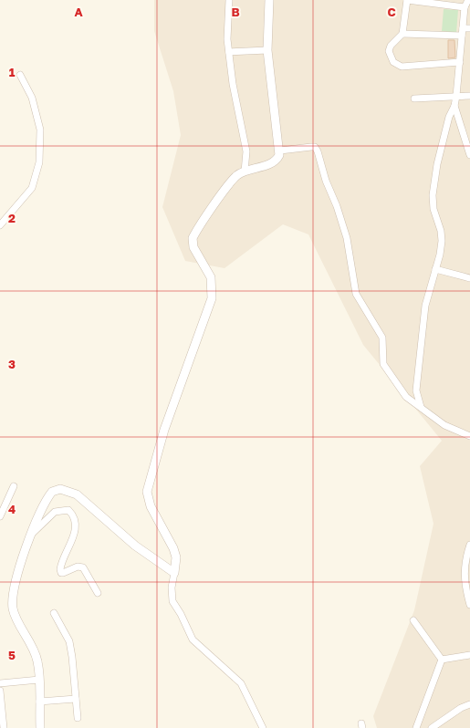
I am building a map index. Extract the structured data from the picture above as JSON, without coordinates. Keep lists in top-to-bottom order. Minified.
{"grid":{"columns":["A","B","C"],"rows":["1","2","3","4","5"]}}
